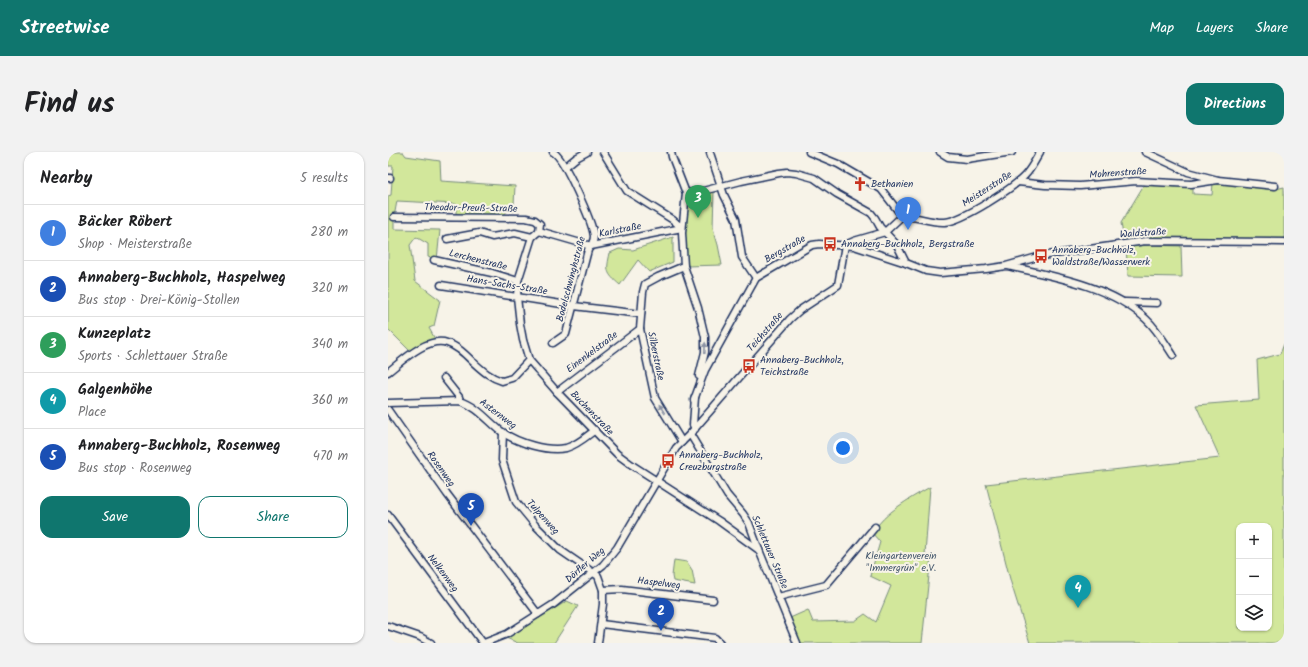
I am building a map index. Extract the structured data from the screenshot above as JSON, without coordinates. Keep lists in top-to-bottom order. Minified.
{"streets":{"street":["Mohrenstraße","Meisterstraße","Theodor-Preuß-Straße","Karlstraße","Waldstraße","Bergstraße","Lerchenstraße","Bodelschwinghstraße","Hans-Sachs-Straße","Teichstraße","Einenkelstraße","Silberstraße","Buchenstraße","Asternweg","Rosenweg","Tulpenweg","Schlettauer Straße","Dörfler Weg","Nelkenweg","Haspelweg"]},"crossings":[["Mohrenstraße","Meisterstraße"],["Theodor-Preuß-Straße","Karlstraße"],["Karlstraße","Bodelschwinghstraße"],["Waldstraße","Bergstraße"],["Bergstraße","Teichstraße"],["Lerchenstraße","Buchenstraße"],["Bodelschwinghstraße","Hans-Sachs-Straße"],["Hans-Sachs-Straße","Silberstraße"],["Hans-Sachs-Straße","Buchenstraße"],["Teichstraße","Silberstraße"],["Teichstraße","Schlettauer Straße"],["Teichstraße","Dörfler Weg"],["Einenkelstraße","Silberstraße"],["Einenkelstraße","Buchenstraße"],["Silberstraße","Dörfler Weg"],["Buchenstraße","Asternweg"],["Buchenstraße","Schlettauer Straße"],["Buchenstraße","Dörfler Weg"],["Asternweg","Tulpenweg"],["Rosenweg","Dörfler Weg"],["Tulpenweg","Dörfler Weg"],["Dörfler Weg","Nelkenweg"]],"parks":["Kleingartenverein \"Immergrün\" e.V."],"places":{"church":["Bethanien"],"bus stop":["Annaberg-Buchholz, Bergstraße","Annaberg-Buchholz, Waldstraße/Wasserwerk","Annaberg-Buchholz, Teichstraße","Annaberg-Buchholz, Creuzburgstraße"]},"page":{"header":"Streetwise","nav":["Map","Layers","Share"],"title":"Find us","buttons":["Directions",["Save","Share"]],"heading":["Nearby","5 results"],"pins":["3","1","5","4","2"],"list":[{"mark":"1","name":"Bäcker Röbert","note":"Shop · Meisterstraße","value":"280 m"},{"mark":"2","name":"Annaberg-Buchholz, Haspelweg","note":"Bus stop · Drei-König-Stollen","value":"320 m"},{"mark":"3","name":"Kunzeplatz","note":"Sports · Schlettauer Straße","value":"340 m"},{"mark":"4","name":"Galgenhöhe","note":"Place","value":"360 m"},{"mark":"5","name":"Annaberg-Buchholz, Rosenweg","note":"Bus stop · Rosenweg","value":"470 m"}],"map_buttons":["+","−"]}}
